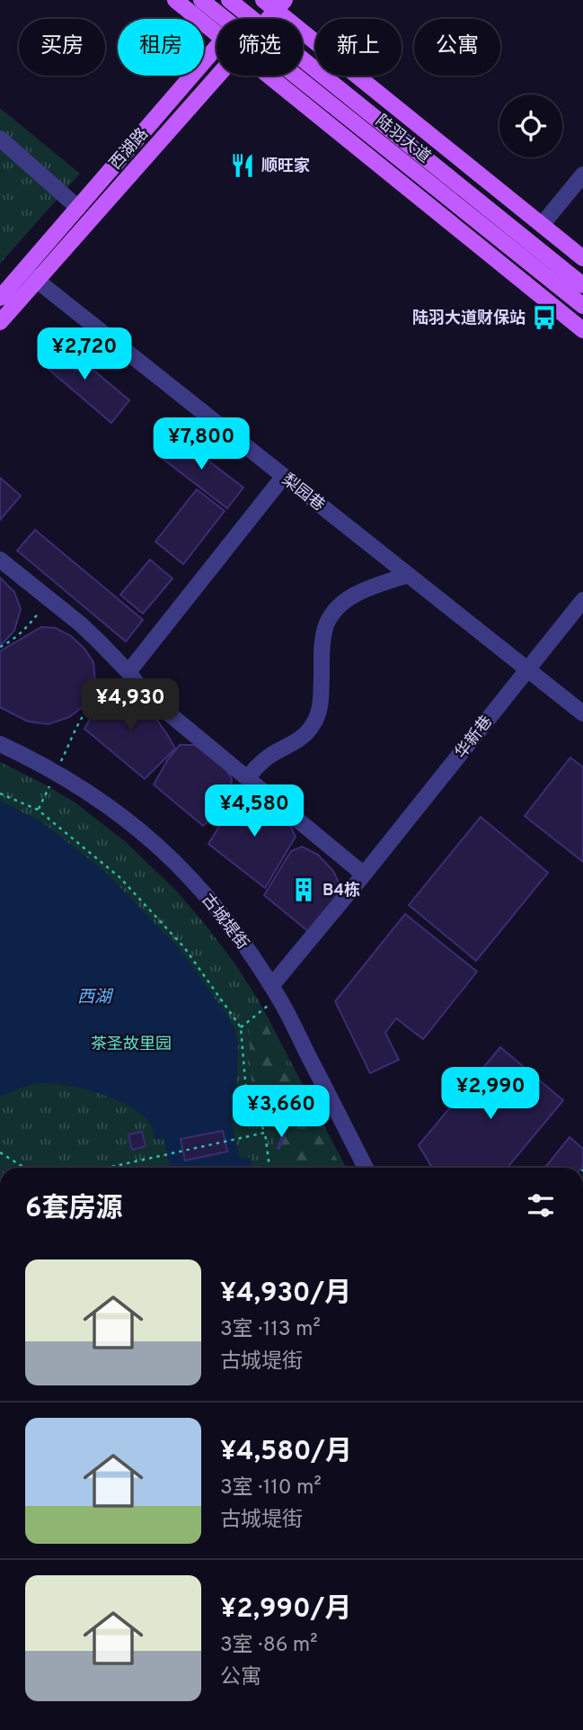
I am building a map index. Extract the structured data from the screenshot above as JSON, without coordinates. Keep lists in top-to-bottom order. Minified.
{"streets":{"main road":["陆羽大道","西湖路"],"street":["梨园巷","华新巷","古城堤街"]},"crossings":[["陆羽大道","西湖路"],["西湖路","梨园巷"],["梨园巷","华新巷"],["华新巷","古城堤街"]],"water":["西湖"],"parks":["茶圣故里园"],"places":{"restaurant":["顺旺家"],"bus stop":["陆羽大道财保站"],"building":["B4栋"]},"page":{"chip":["买房","租房","筛选","新上","公寓"],"price":["¥2,720","¥7,800","¥4,930","¥4,580","¥2,990","¥3,660"],"heading":"6套房源","list":[{"name":"¥4,930/月","note":"3室 · 113 m² · 古城堤街"},{"name":"¥4,580/月","note":"3室 · 110 m² · 古城堤街"},{"name":"¥2,990/月","note":"3室 · 86 m² · 公寓"}]}}
